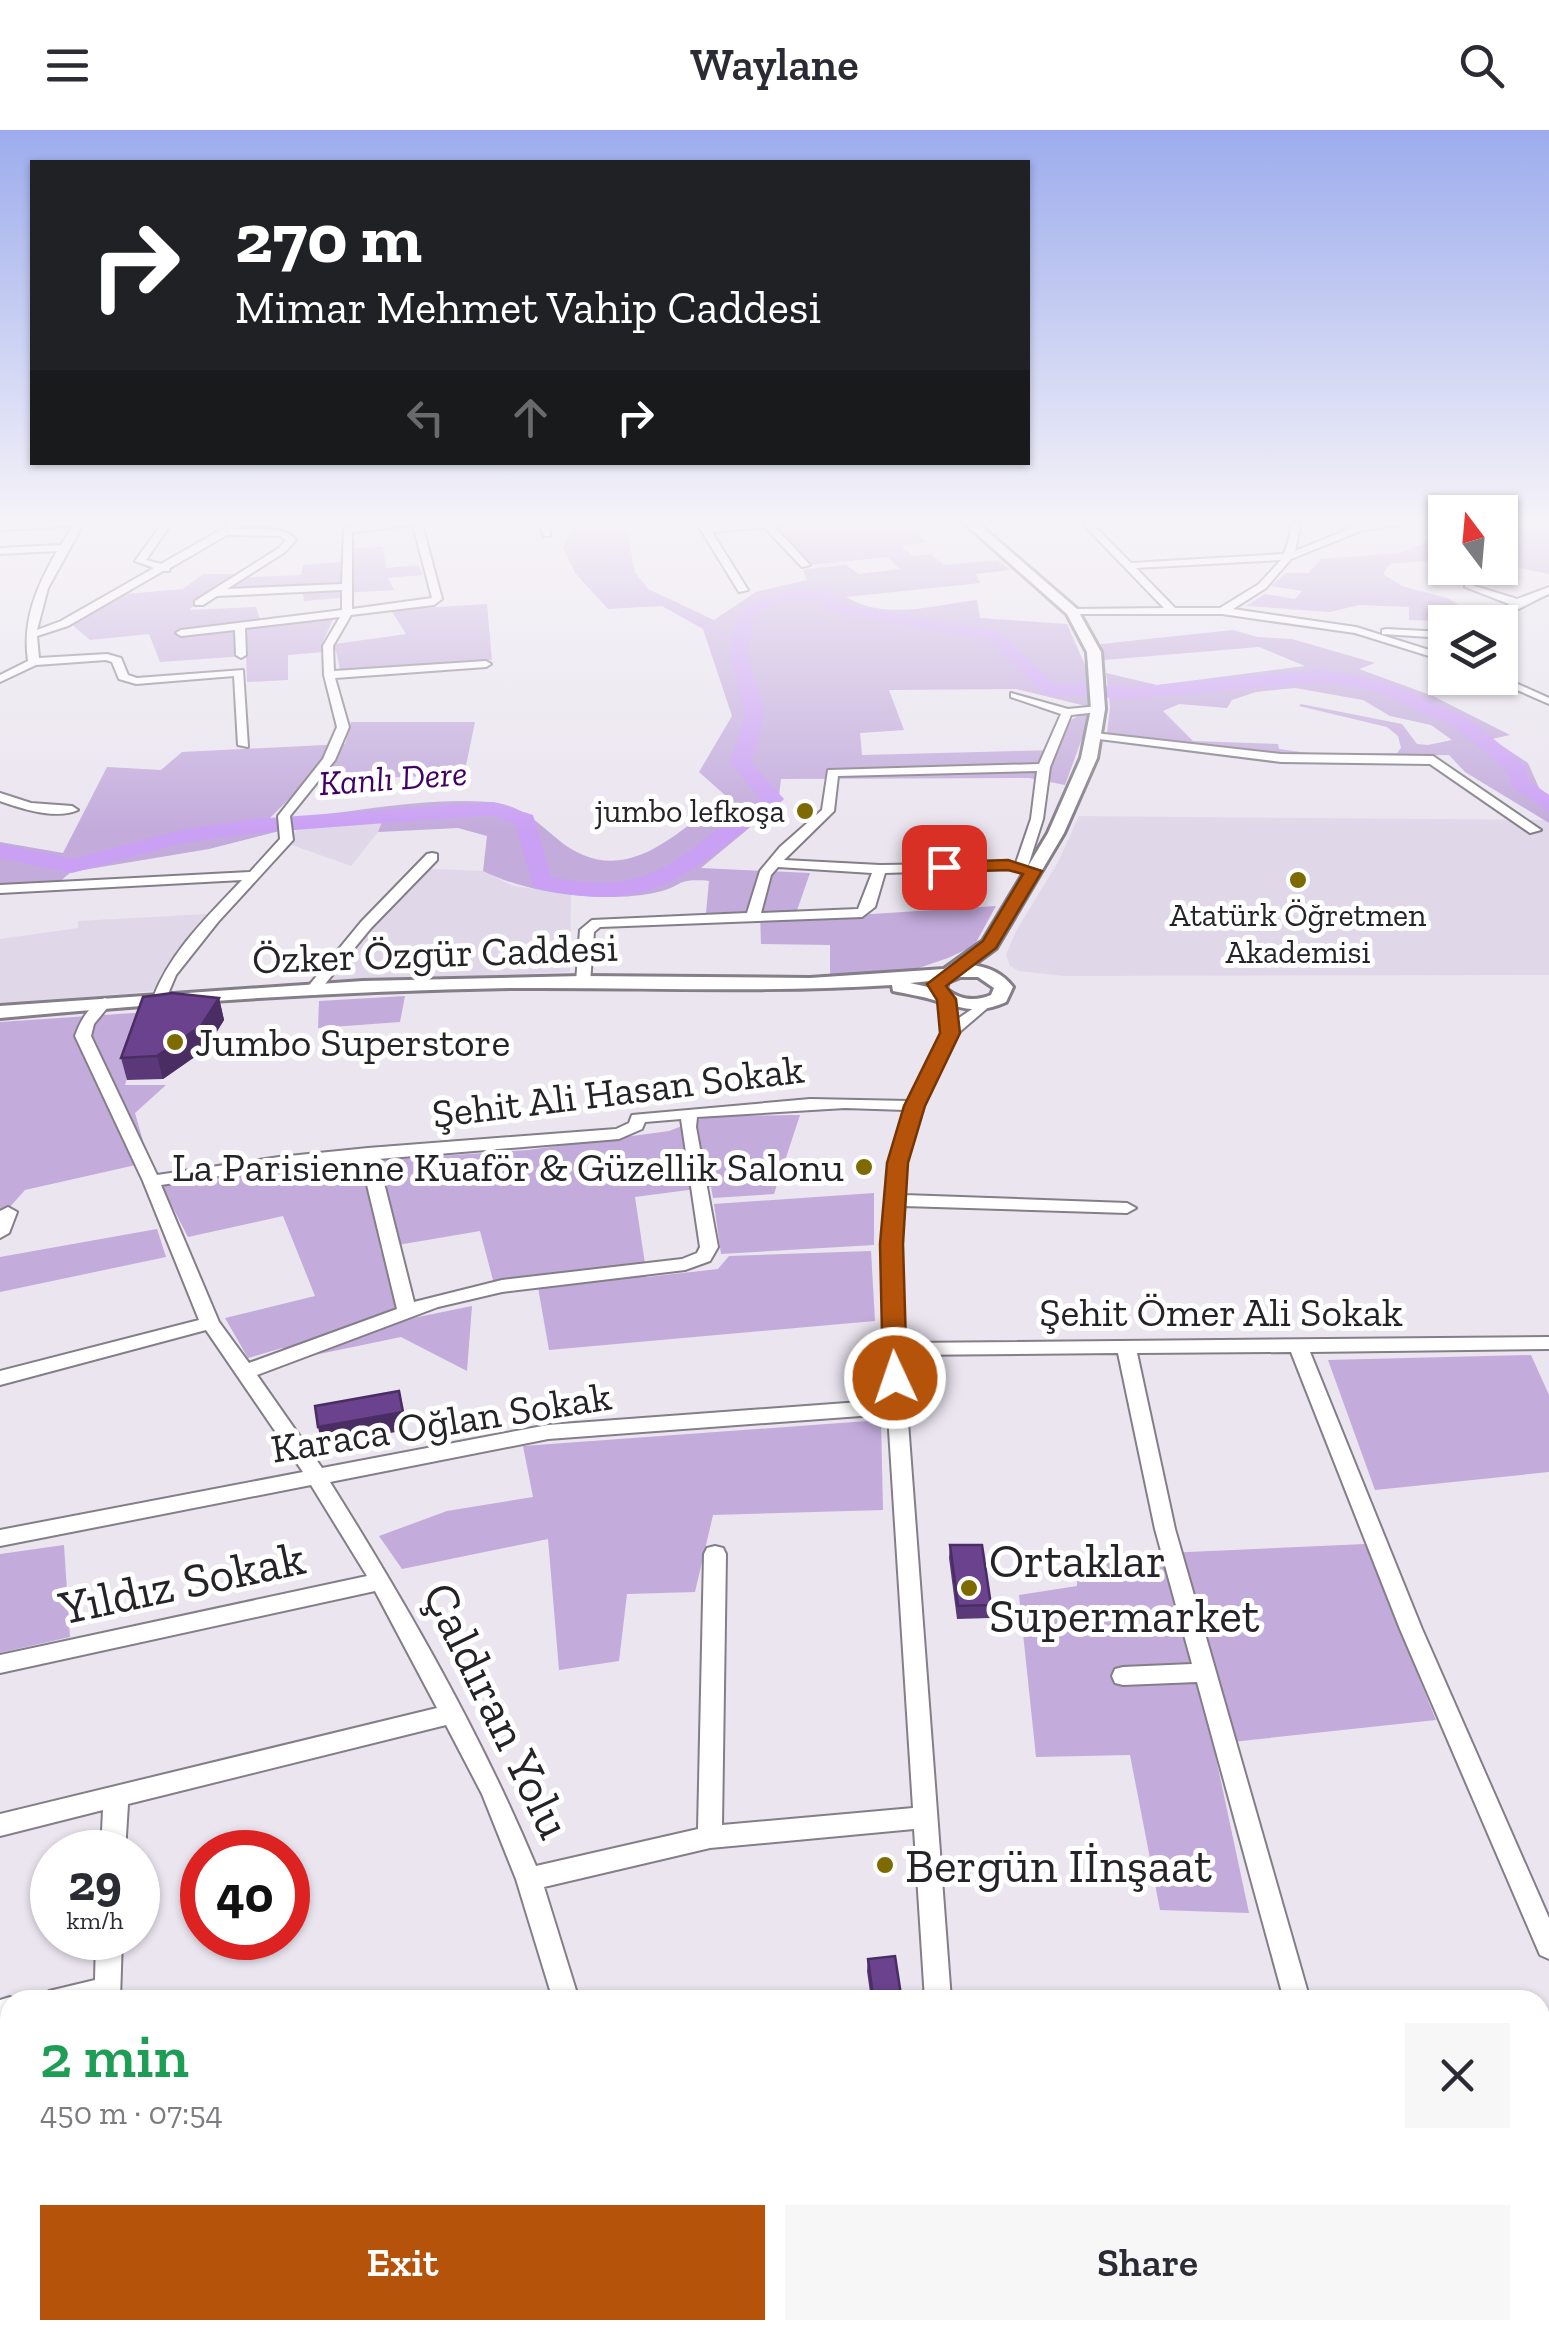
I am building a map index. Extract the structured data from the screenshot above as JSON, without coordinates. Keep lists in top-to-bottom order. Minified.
{"streets":{"main road":["Özker Özgür Caddesi"],"street":["Şehit Ali Hasan Sokak","Şehit Ömer Ali Sokak","Karaca Oğlan Sokak","Yıldız Sokak","Çaldıran Yolu"]},"crossings":[["Özker Özgür Caddesi","Çaldıran Yolu"],["Şehit Ali Hasan Sokak","Çaldıran Yolu"],["Karaca Oğlan Sokak","Çaldıran Yolu"],["Yıldız Sokak","Çaldıran Yolu"]],"water":["Kanlı Dere"],"places":["jumbo lefkoşa","Atatürk Öğretmen Akademisi","Jumbo Superstore","La Parisienne Kuaför & Güzellik Salonu","Ortaklar Supermarket","Bergün Iİnşaat"],"north":"top","page":{"header":"Waylane","turn":["270 m","Mimar Mehmet Vahip Caddesi"],"speed":"29 km/h","limit":"40","heading":["2 min","450 m · 07:54"],"buttons":["Exit","Share"]}}
